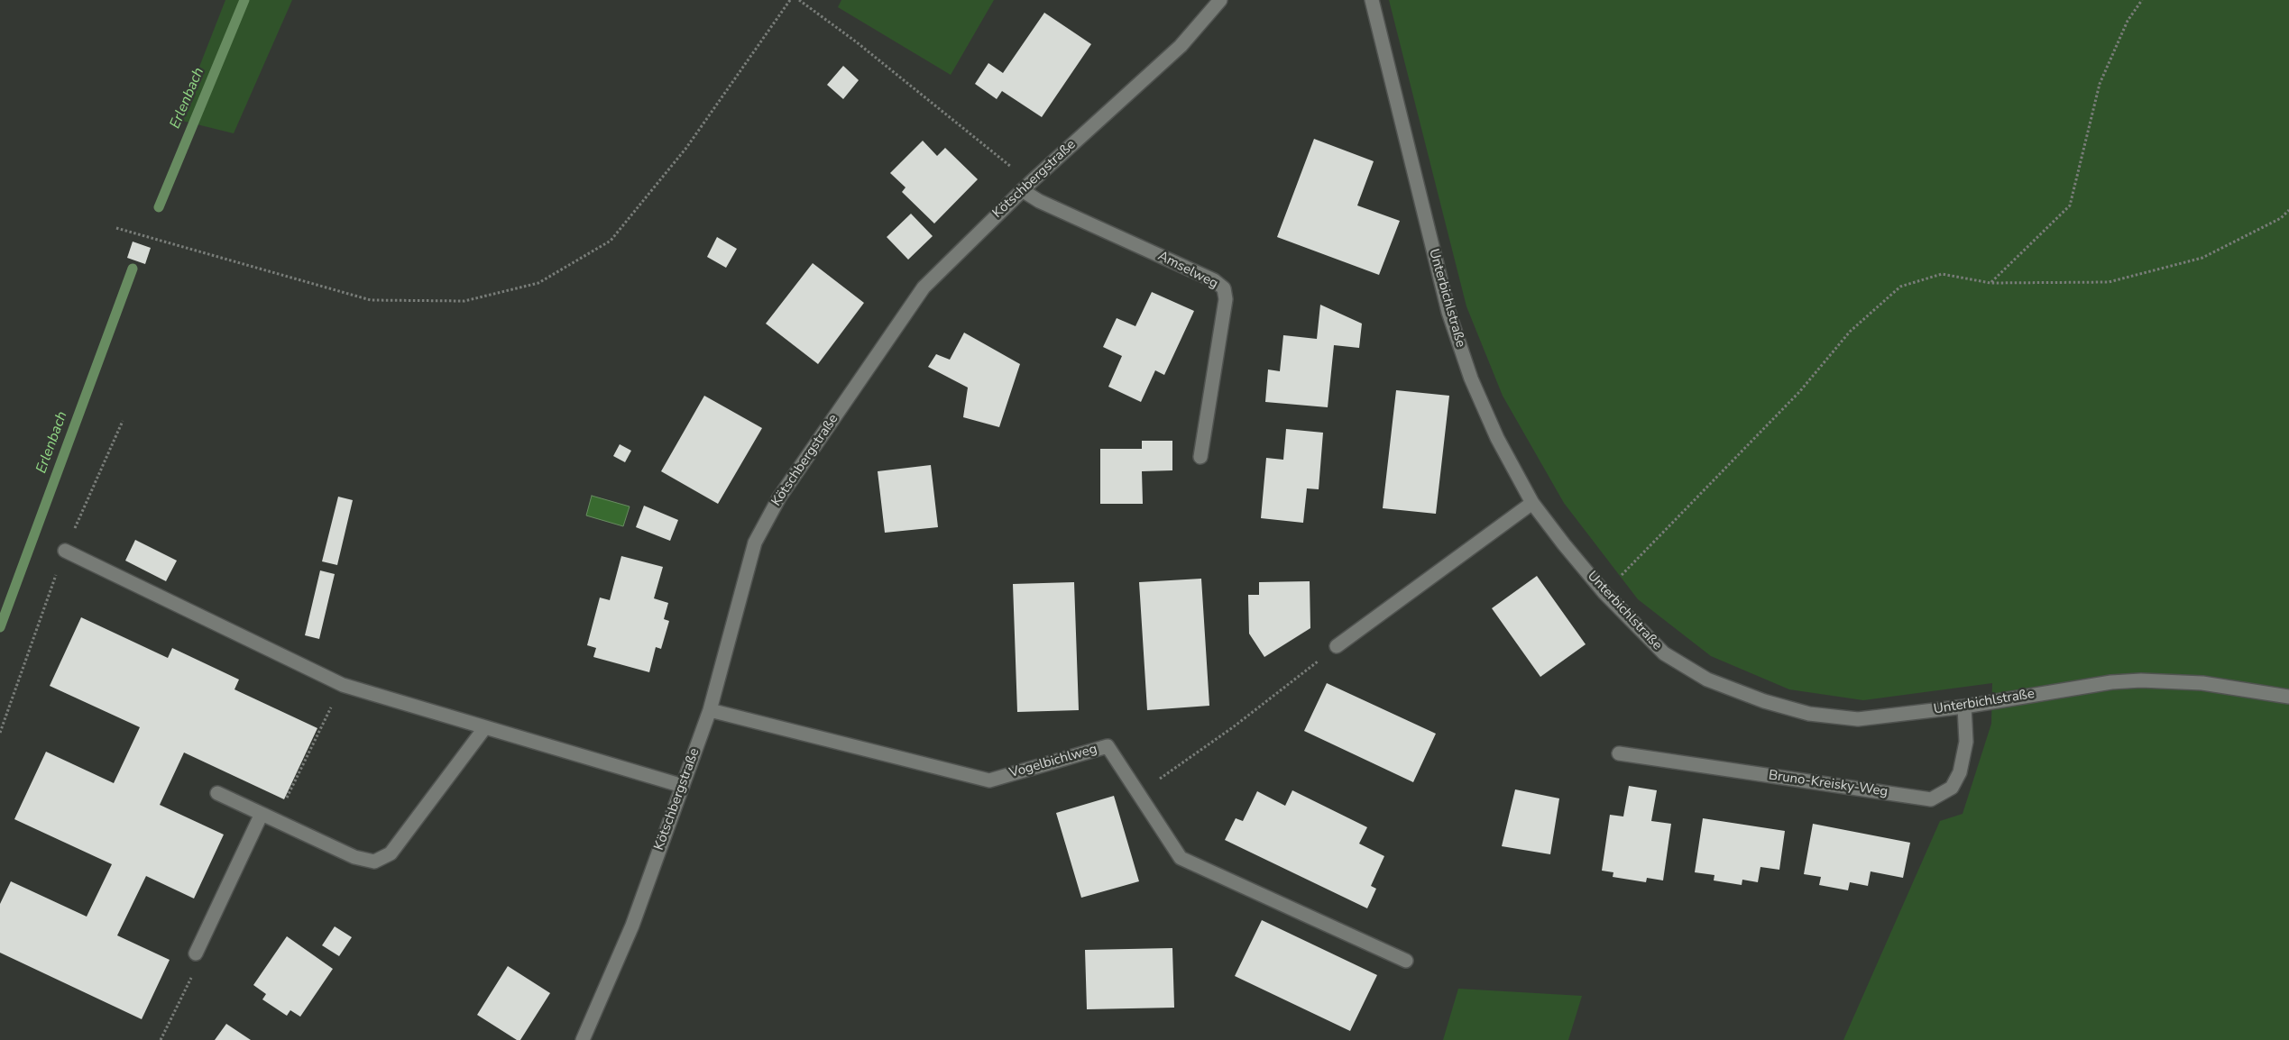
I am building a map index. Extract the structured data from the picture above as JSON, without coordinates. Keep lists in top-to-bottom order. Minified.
{"streets":{"street":["Kötschbergstraße","Amselweg","Unterbichlstraße","Vogelbichlweg","Bruno-Kreisky-Weg"]},"crossings":[["Kötschbergstraße","Amselweg"],["Kötschbergstraße","Vogelbichlweg"],["Unterbichlstraße","Bruno-Kreisky-Weg"]],"water":["Erlenbach"]}
